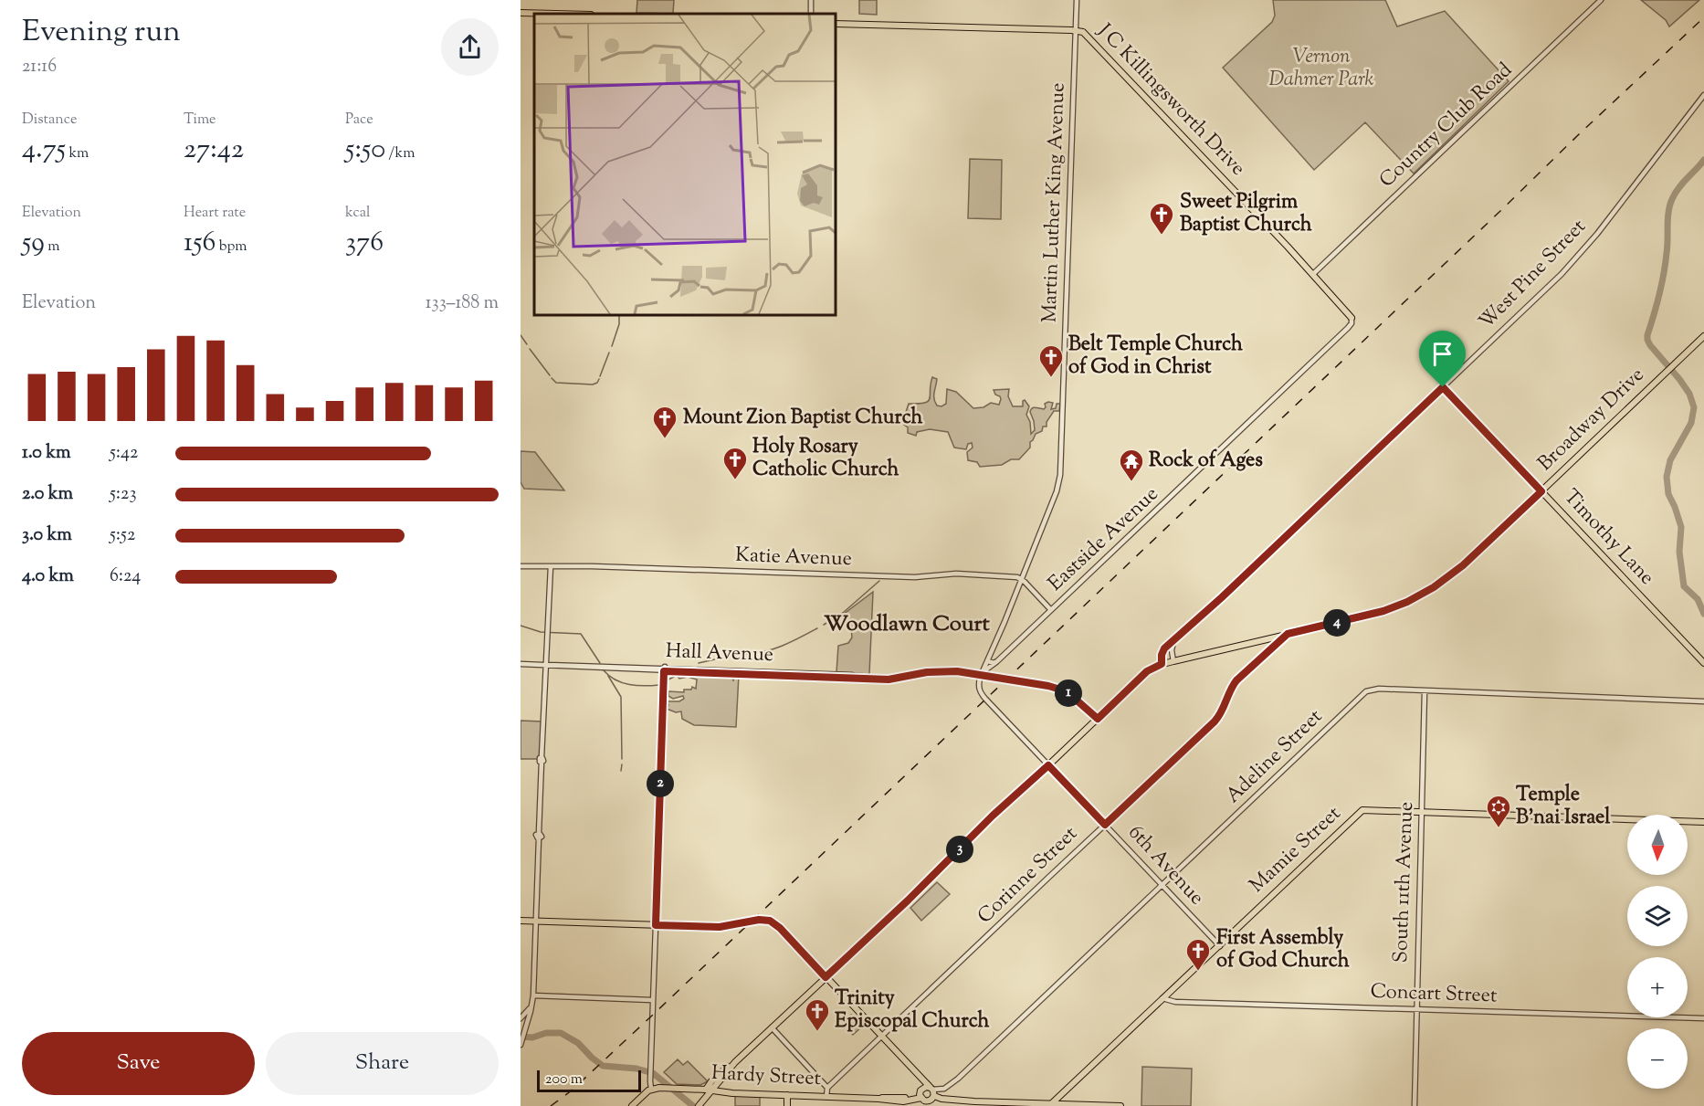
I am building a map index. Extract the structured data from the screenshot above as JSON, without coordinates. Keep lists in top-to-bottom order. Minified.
{"streets":{"main road":["J C Killingsworth Drive","West Pine Street","Broadway Drive","Timothy Lane","Mamie Street","Hardy Street"],"street":["Country Club Road","Martin Luther King Avenue","Eastside Avenue","Katie Avenue","Hall Avenue","Adeline Street","6th Avenue","Corinne Street","South 11th Avenue","Concart Street"]},"crossings":[["J C Killingsworth Drive","Country Club Road"],["J C Killingsworth Drive","Martin Luther King Avenue"],["J C Killingsworth Drive","Eastside Avenue"],["Martin Luther King Avenue","Eastside Avenue"],["Martin Luther King Avenue","Katie Avenue"],["Martin Luther King Avenue","6th Avenue"],["West Pine Street","Broadway Drive"],["West Pine Street","Timothy Lane"],["West Pine Street","Hall Avenue"],["West Pine Street","6th Avenue"],["West Pine Street","Hardy Street"],["Broadway Drive","Timothy Lane"],["Broadway Drive","Corinne Street"],["Adeline Street","6th Avenue"],["Adeline Street","South 11th Avenue"],["Adeline Street","Hardy Street"],["Mamie Street","6th Avenue"],["Mamie Street","South 11th Avenue"],["Mamie Street","Concart Street"],["Mamie Street","Hardy Street"],["6th Avenue","Corinne Street"],["South 11th Avenue","Concart Street"]],"districts":["Woodlawn Court"],"parks":["Vernon Dahmer Park"],"places":{"church":["Sweet Pilgrim Baptist Church","Belt Temple Church of God in Christ","Mount Zion Baptist Church","Holy Rosary Catholic Church","First Assembly of God Church","Trinity Episcopal Church"],"temple":["Rock of Ages"],"synagogue":["Temple B'nai Israel"]},"scale_bar":"200 m","north":"bottom","page":{"heading":["Evening run","21:16"],"stats":[["Distance","4.75 km"],["Time","27:42"],["Pace","5:50 /km"],["Elevation","59 m"],["Heart rate","156 bpm"],["kcal","376"]],"chart":["Elevation","133–188 m"],"list":[{"name":"1.0 km","note":"5:42"},{"name":"2.0 km","note":"5:23"},{"name":"3.0 km","note":"5:52"},{"name":"4.0 km","note":"6:24"}],"pins":["4","1","2","3"],"map_buttons":["+","−"],"buttons":["Save","Share"],"scale":"200 m"}}
